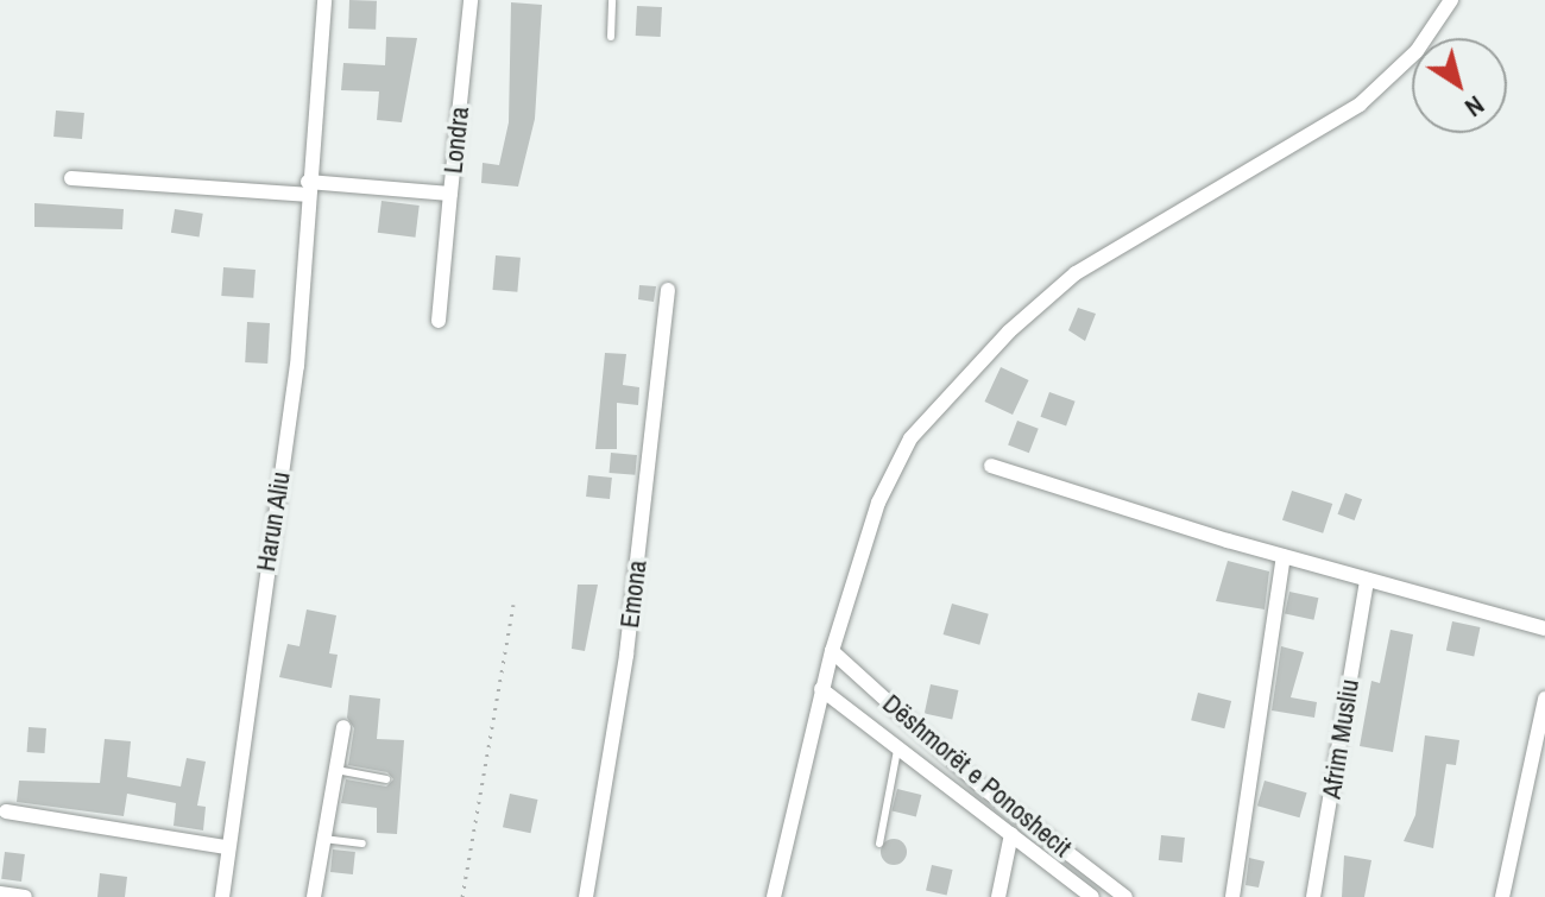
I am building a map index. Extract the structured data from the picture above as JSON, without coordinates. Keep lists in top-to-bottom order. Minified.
{"streets":{"street":["Londra","Harun Aliu","Emona","Afrim Musliu","Dëshmorët e Ponoshecit"]},"crossings":[["Londra","Harun Aliu"]],"north":"bottom right"}
